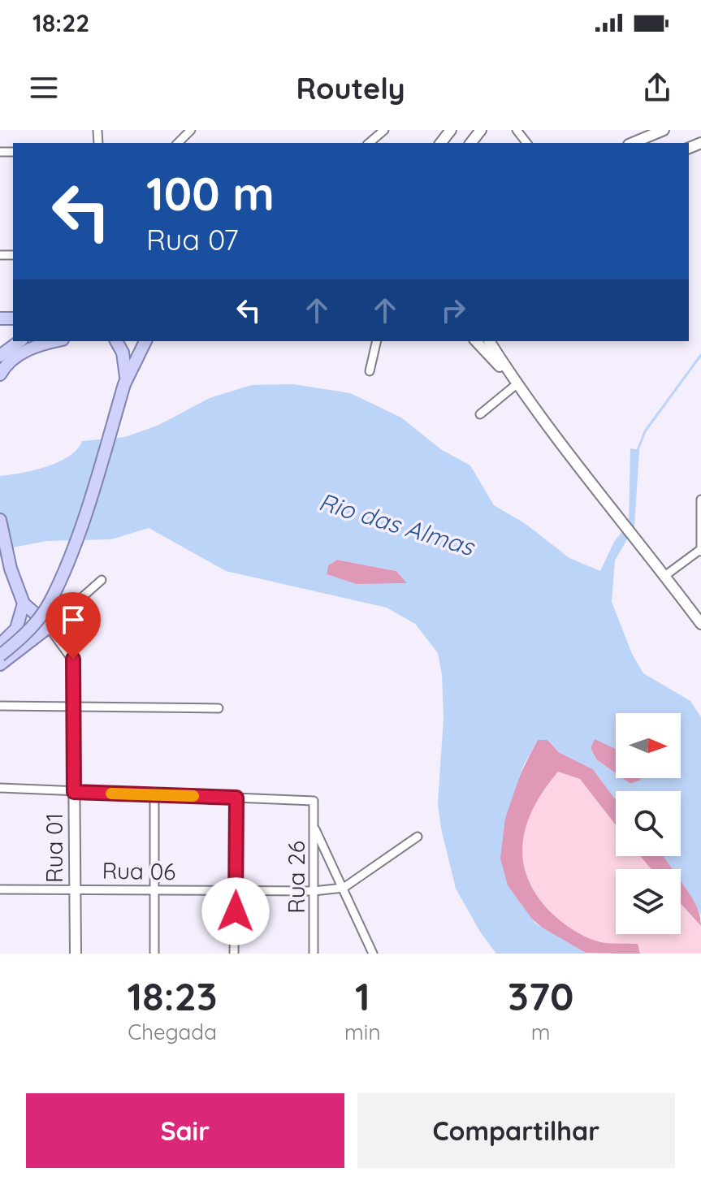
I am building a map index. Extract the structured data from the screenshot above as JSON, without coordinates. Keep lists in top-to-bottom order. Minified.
{"streets":{"main road":["Rua 01"],"street":["Rua 06","Rua 26"]},"crossings":[["Rua 01","Rua 06"],["Rua 06","Rua 26"]],"water":["Rio das Almas"],"north":"right","page":{"status":"18:22","header":"Routely","turn":["100 m","Rua 07"],"eta":["18:23","Chegada","1","min","370","m"],"buttons":["Sair","Compartilhar"]}}
